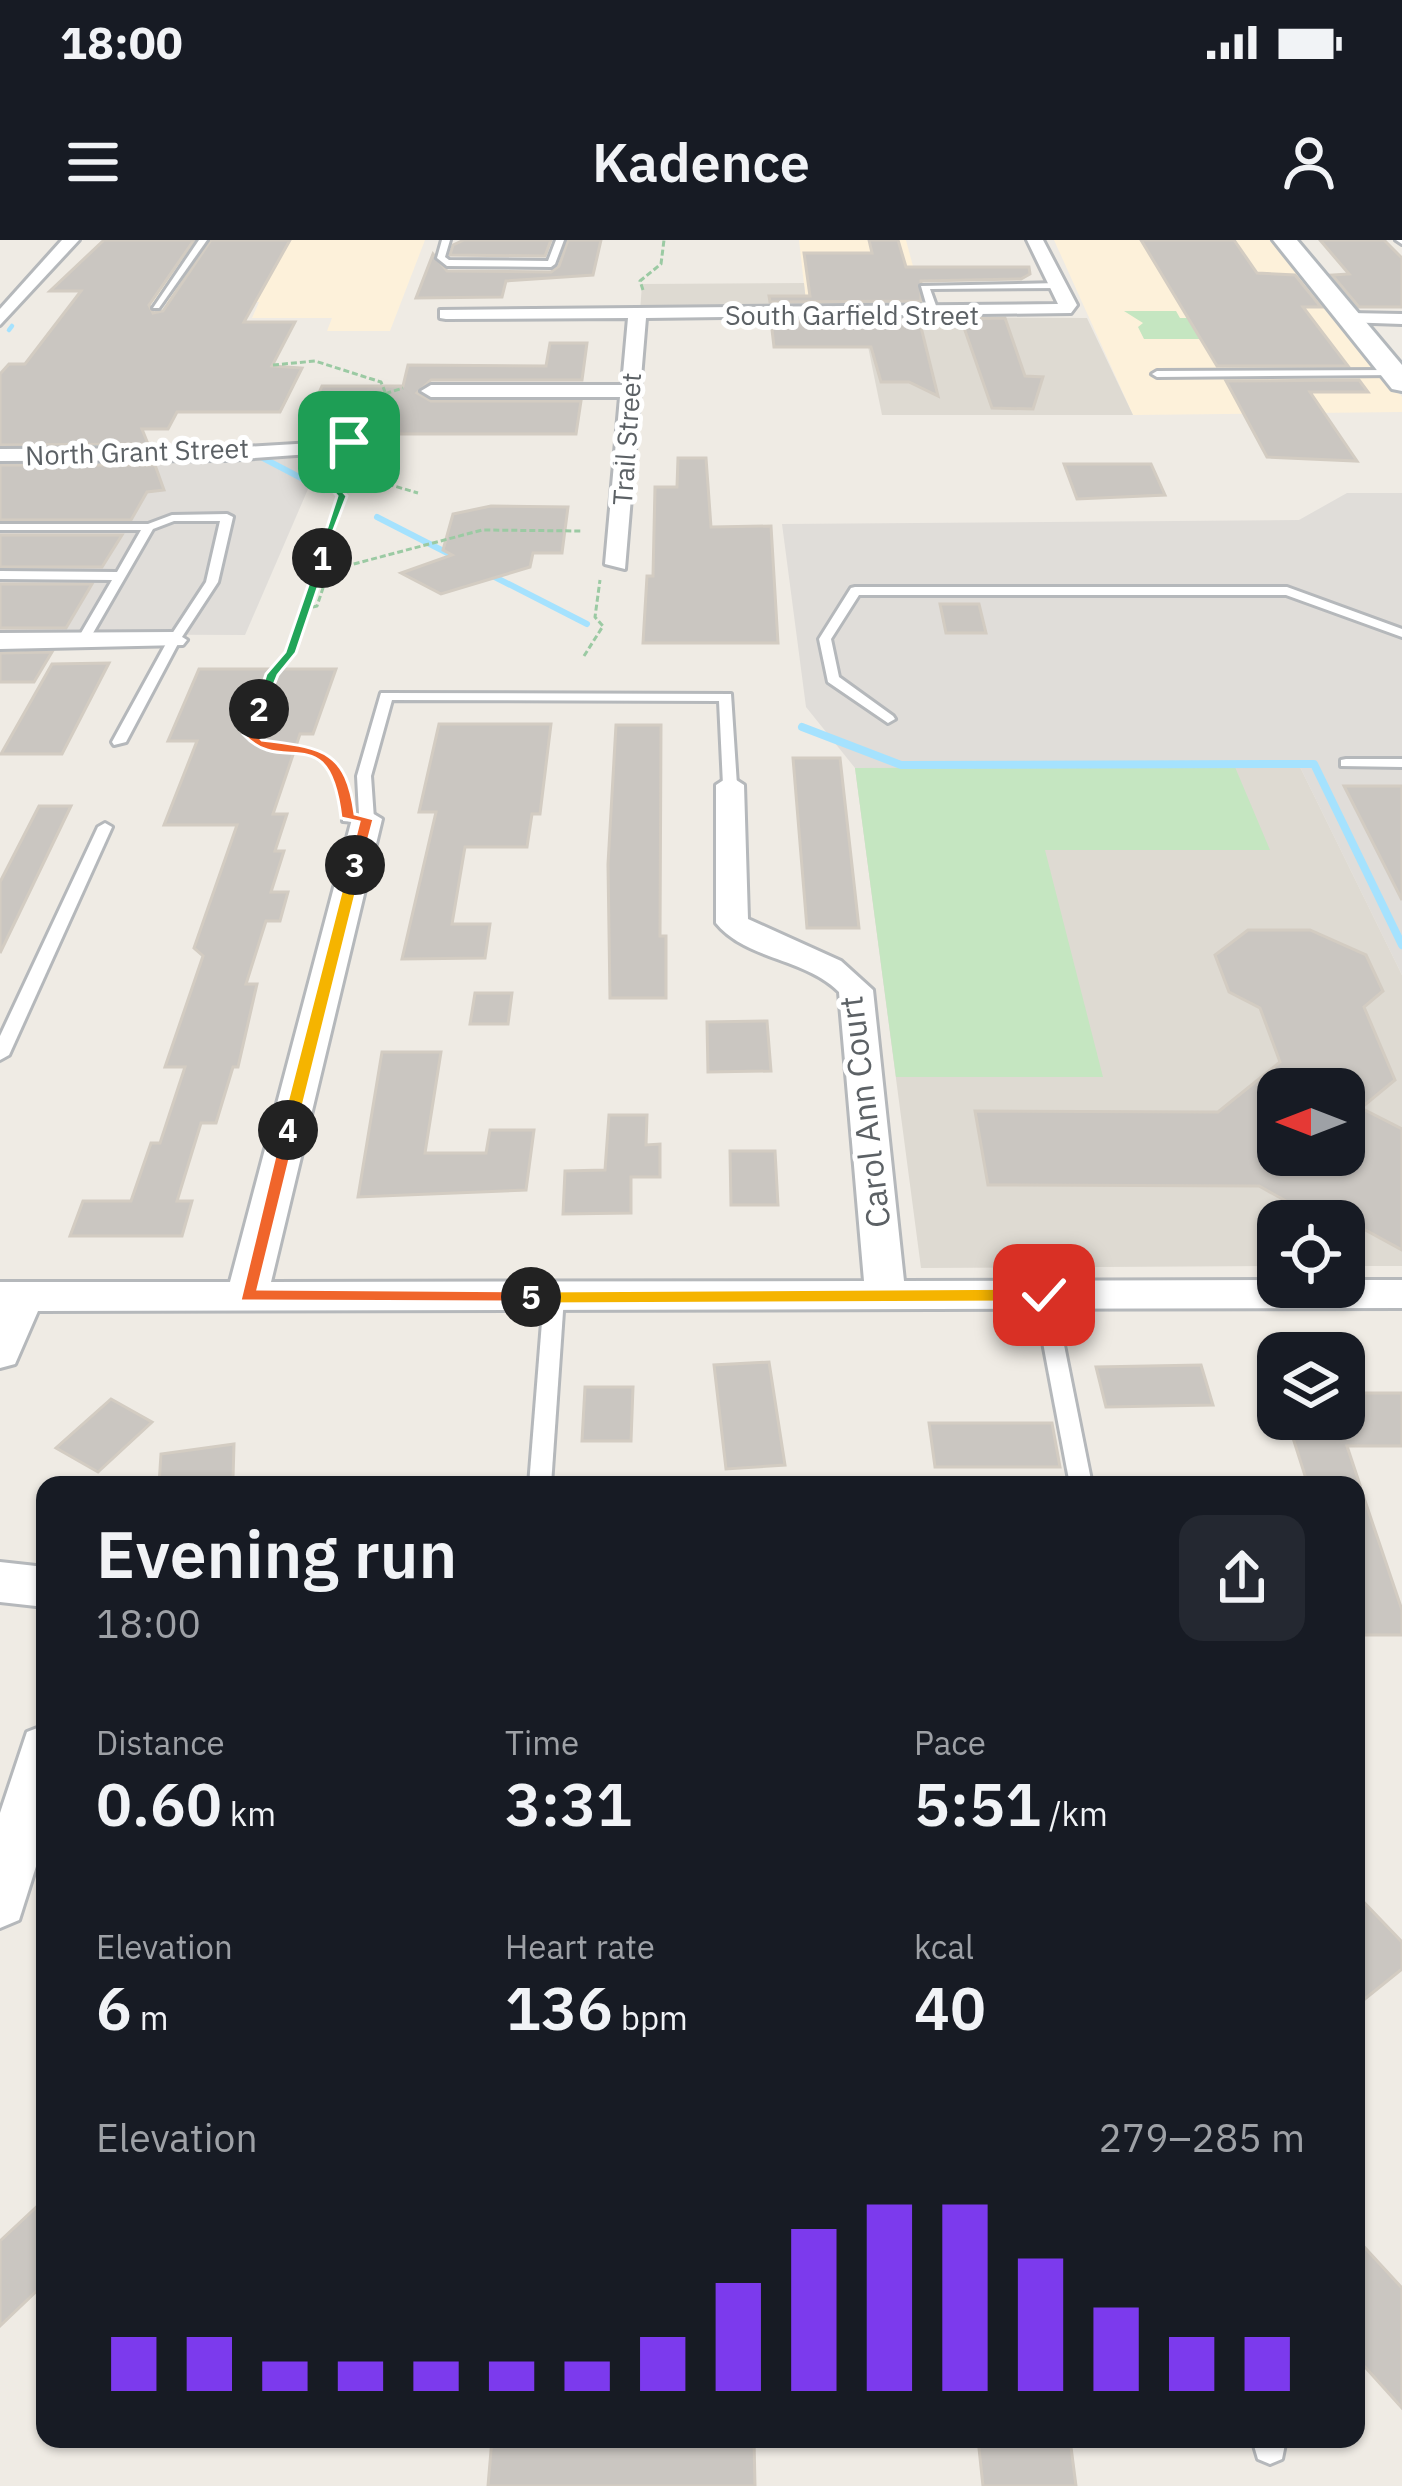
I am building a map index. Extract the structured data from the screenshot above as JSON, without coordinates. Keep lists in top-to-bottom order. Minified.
{"streets":{"street":["South Garfield Street","Trail Street","North Grant Street","Carol Ann Court"]},"crossings":[["South Garfield Street","Trail Street"]],"north":"left","page":{"status":"18:00","header":"Kadence","pins":["1","2","3","4","5"],"heading":["Evening run","18:00"],"stats":[["Distance","0.60 km"],["Time","3:31"],["Pace","5:51 /km"],["Elevation","6 m"],["Heart rate","136 bpm"],["kcal","40"]],"chart":["Elevation","279–285 m"]}}
